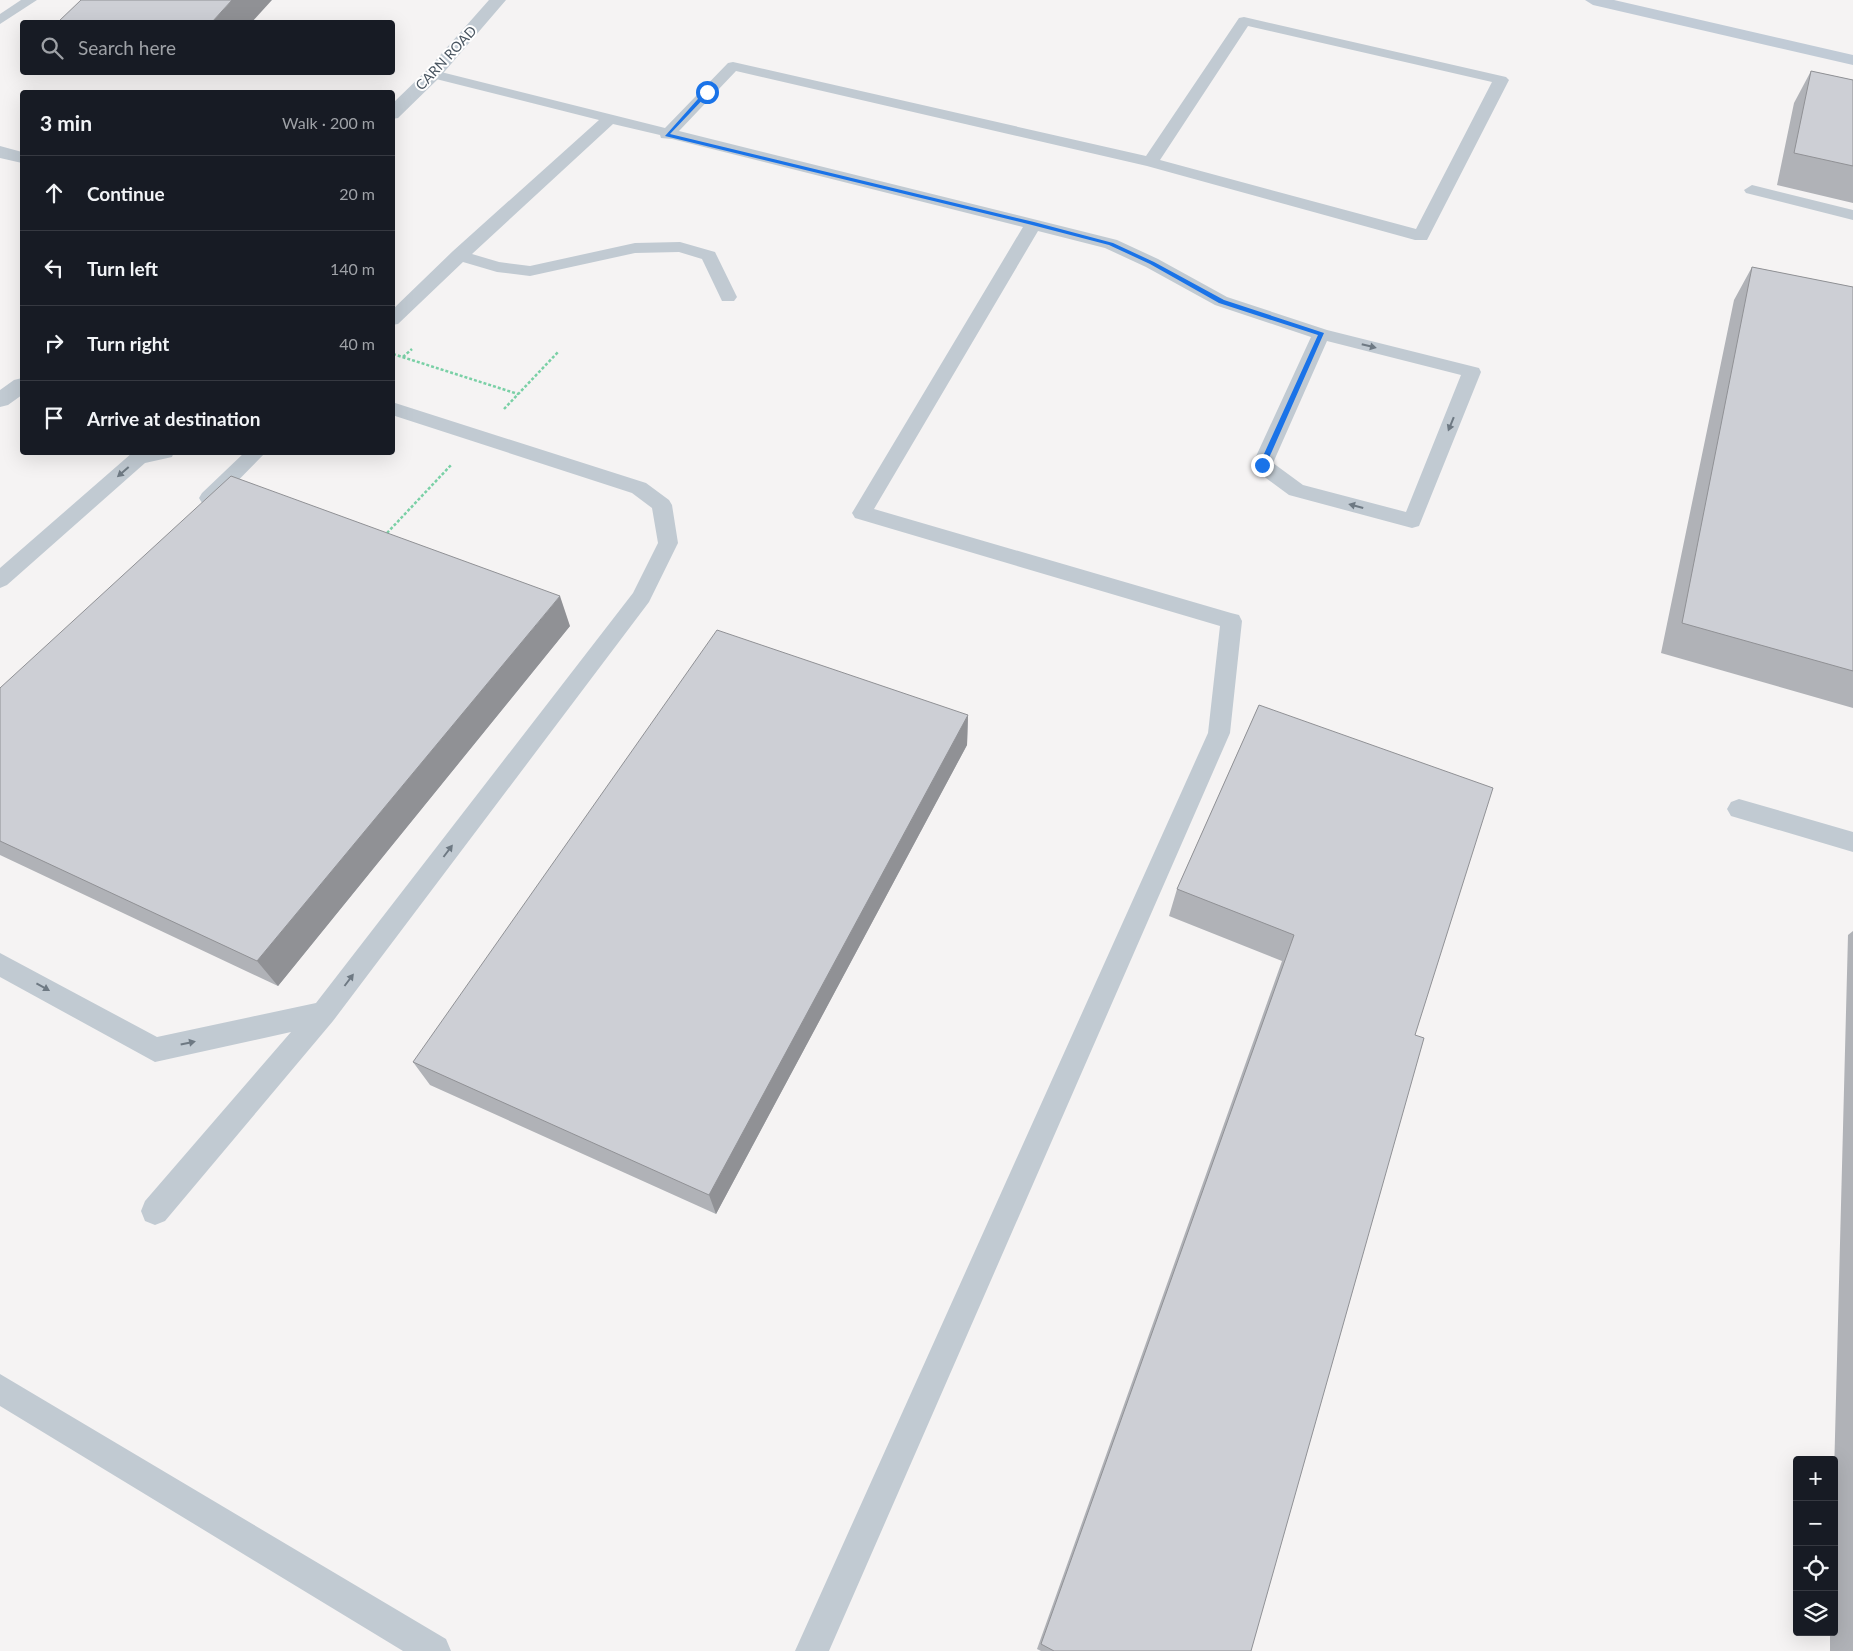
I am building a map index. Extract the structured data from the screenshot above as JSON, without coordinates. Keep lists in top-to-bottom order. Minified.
{"streets":{"street":["CARN ROAD"]},"page":{"search":"Search here","heading":["3 min","Walk · 200 m"],"list":[["Continue","20 m"],["Turn left","140 m"],["Turn right","40 m"],"Arrive at destination"],"map_buttons":["+","−"]}}
